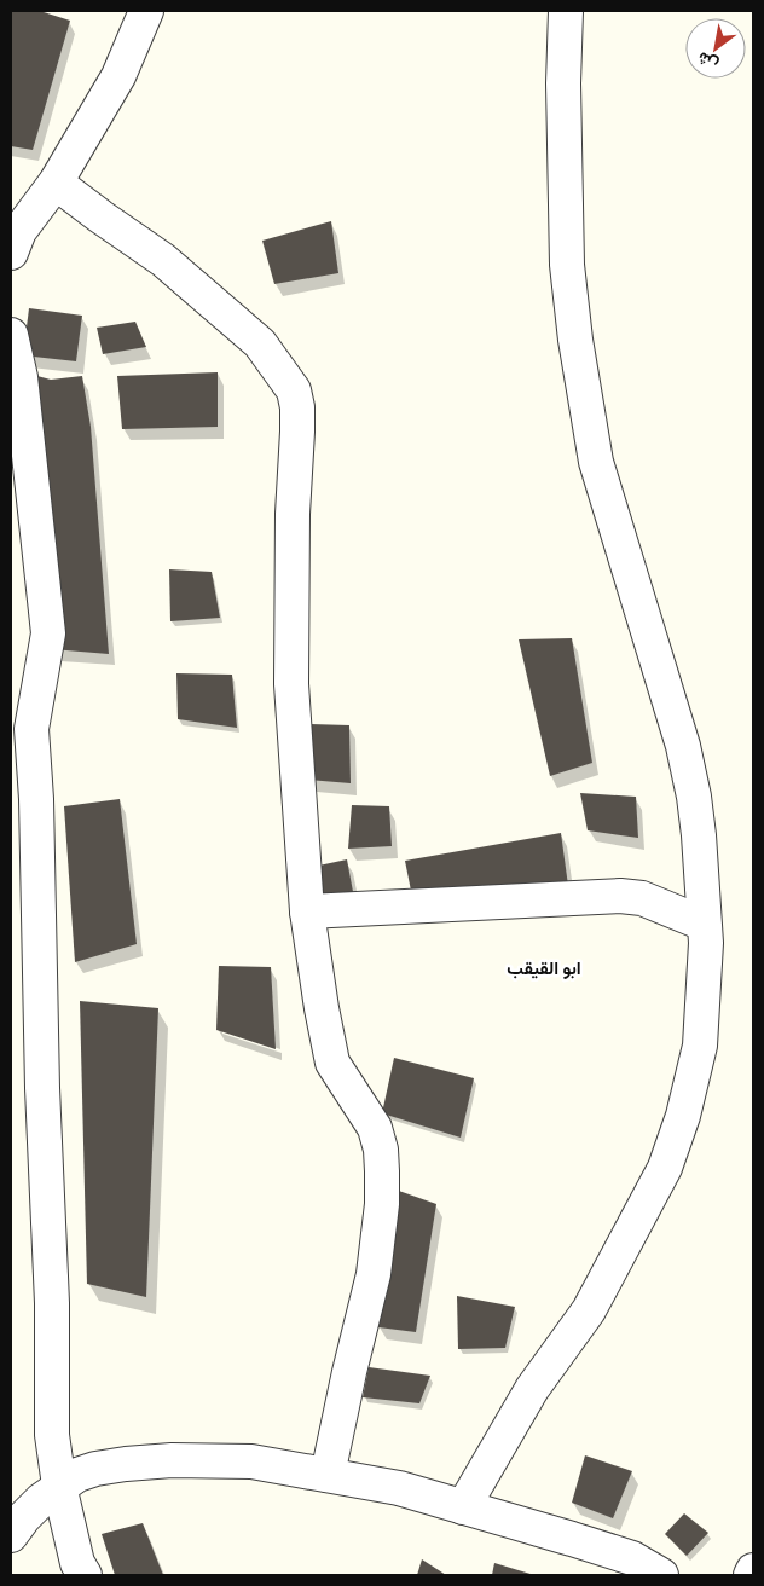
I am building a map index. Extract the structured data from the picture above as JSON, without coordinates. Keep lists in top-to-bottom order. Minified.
{"districts":["ابو القيقب"],"north":"bottom left"}
